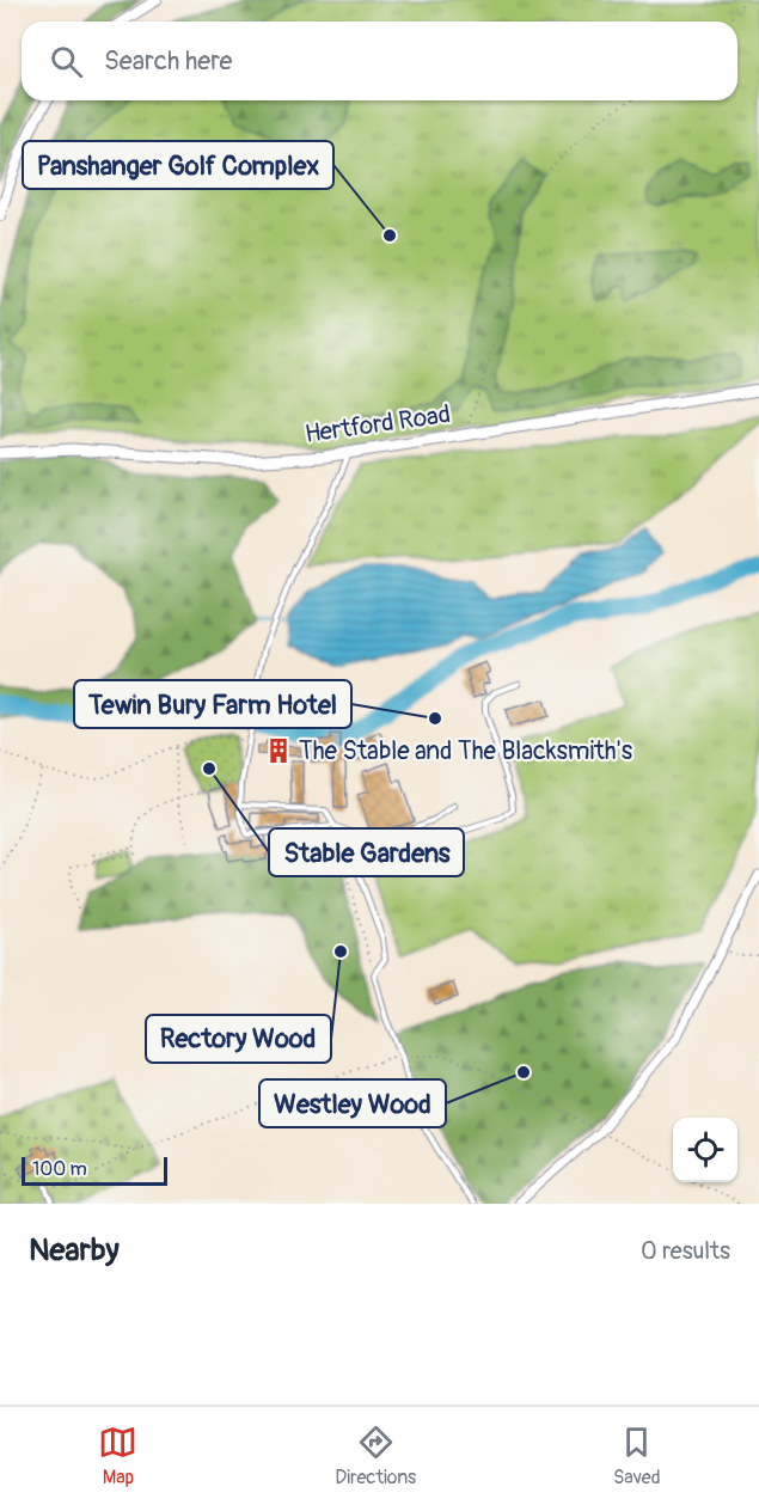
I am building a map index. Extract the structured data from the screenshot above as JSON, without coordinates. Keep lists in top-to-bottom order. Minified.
{"streets":{"main road":["Hertford Road"]},"places":{"other":["Panshanger Golf Complex","Tewin Bury Farm Hotel","Stable Gardens","Rectory Wood","Westley Wood"],"building":["The Stable and The Blacksmith's"]},"scale_bar":"100 m","page":{"search":"Search here","scale":"100 m","heading":["Nearby","0 results"],"nav":["Map","Directions","Saved"]}}
